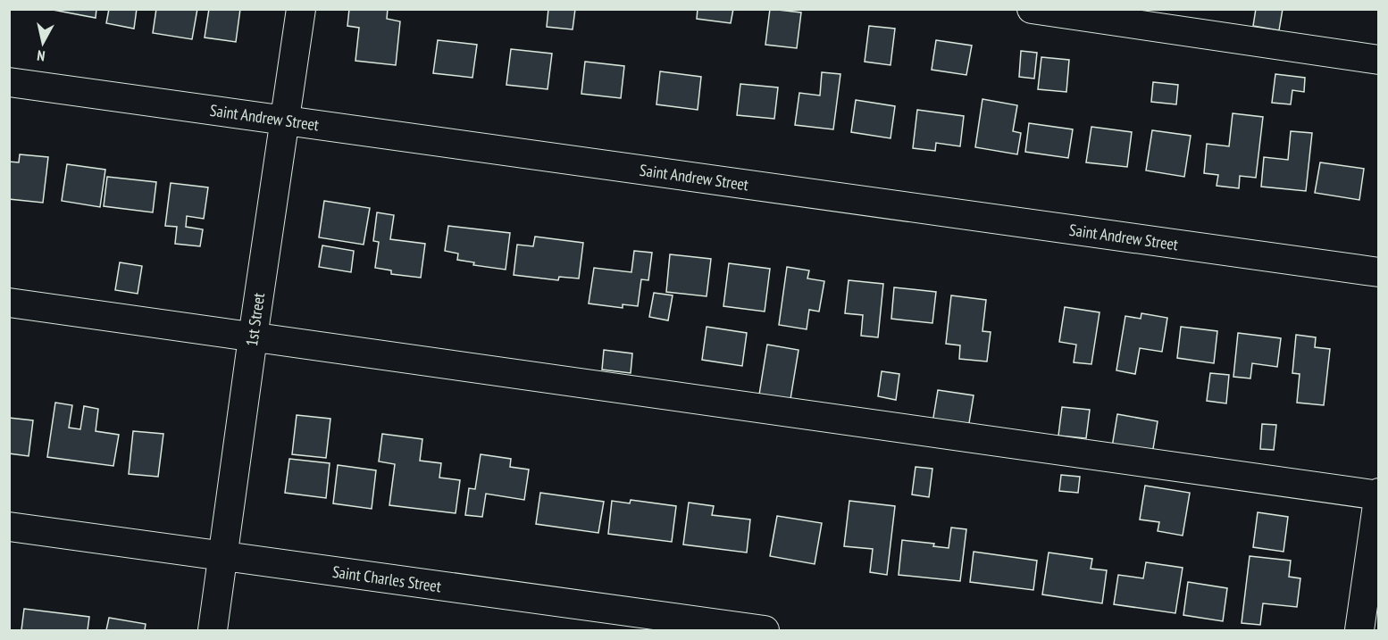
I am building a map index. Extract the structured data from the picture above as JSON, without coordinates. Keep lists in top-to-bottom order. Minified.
{"streets":{"street":["Saint Andrew Street","1st Street","Saint Charles Street"]},"crossings":[["Saint Andrew Street","1st Street"],["1st Street","Saint Charles Street"]],"north":"bottom"}
